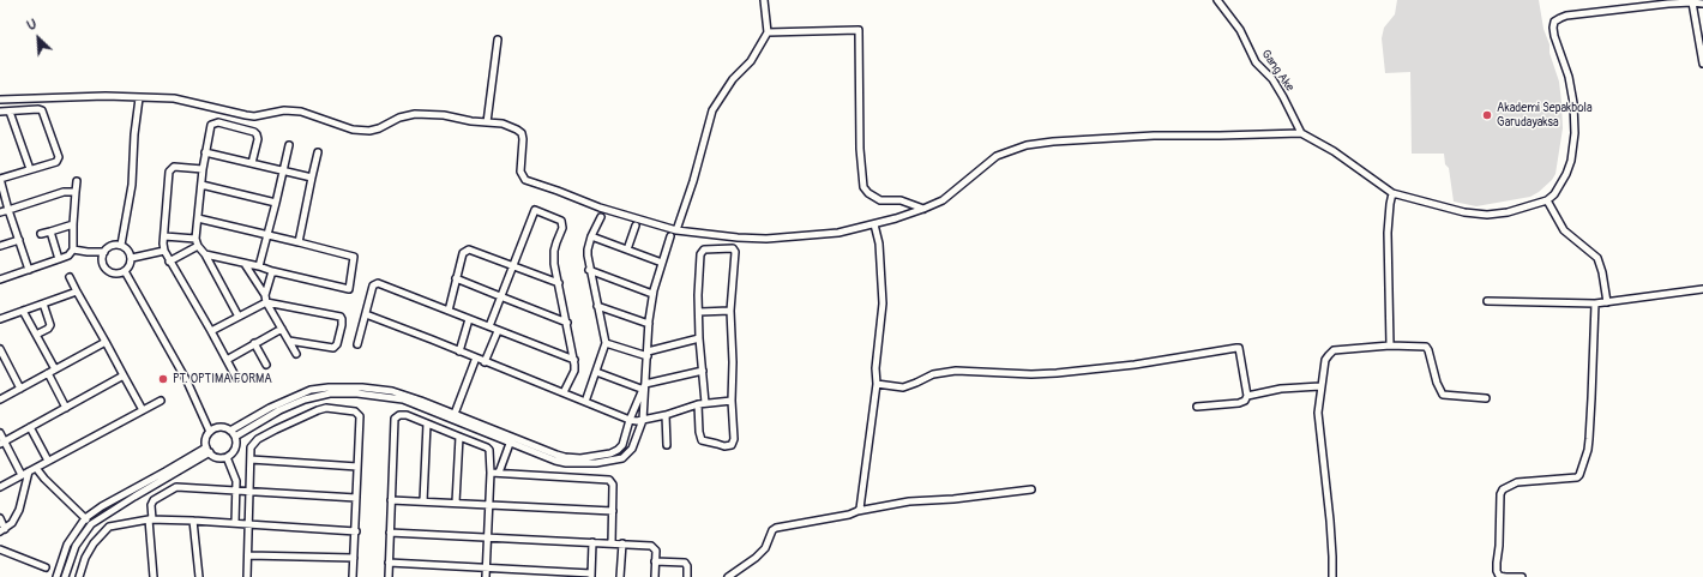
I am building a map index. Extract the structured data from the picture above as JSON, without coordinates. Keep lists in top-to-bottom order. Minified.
{"streets":{"street":["Gang Ake"]},"places":["Akademi Sepakbola Garudayaksa","PT. OPTIMA FORMA"],"north":"top left"}
